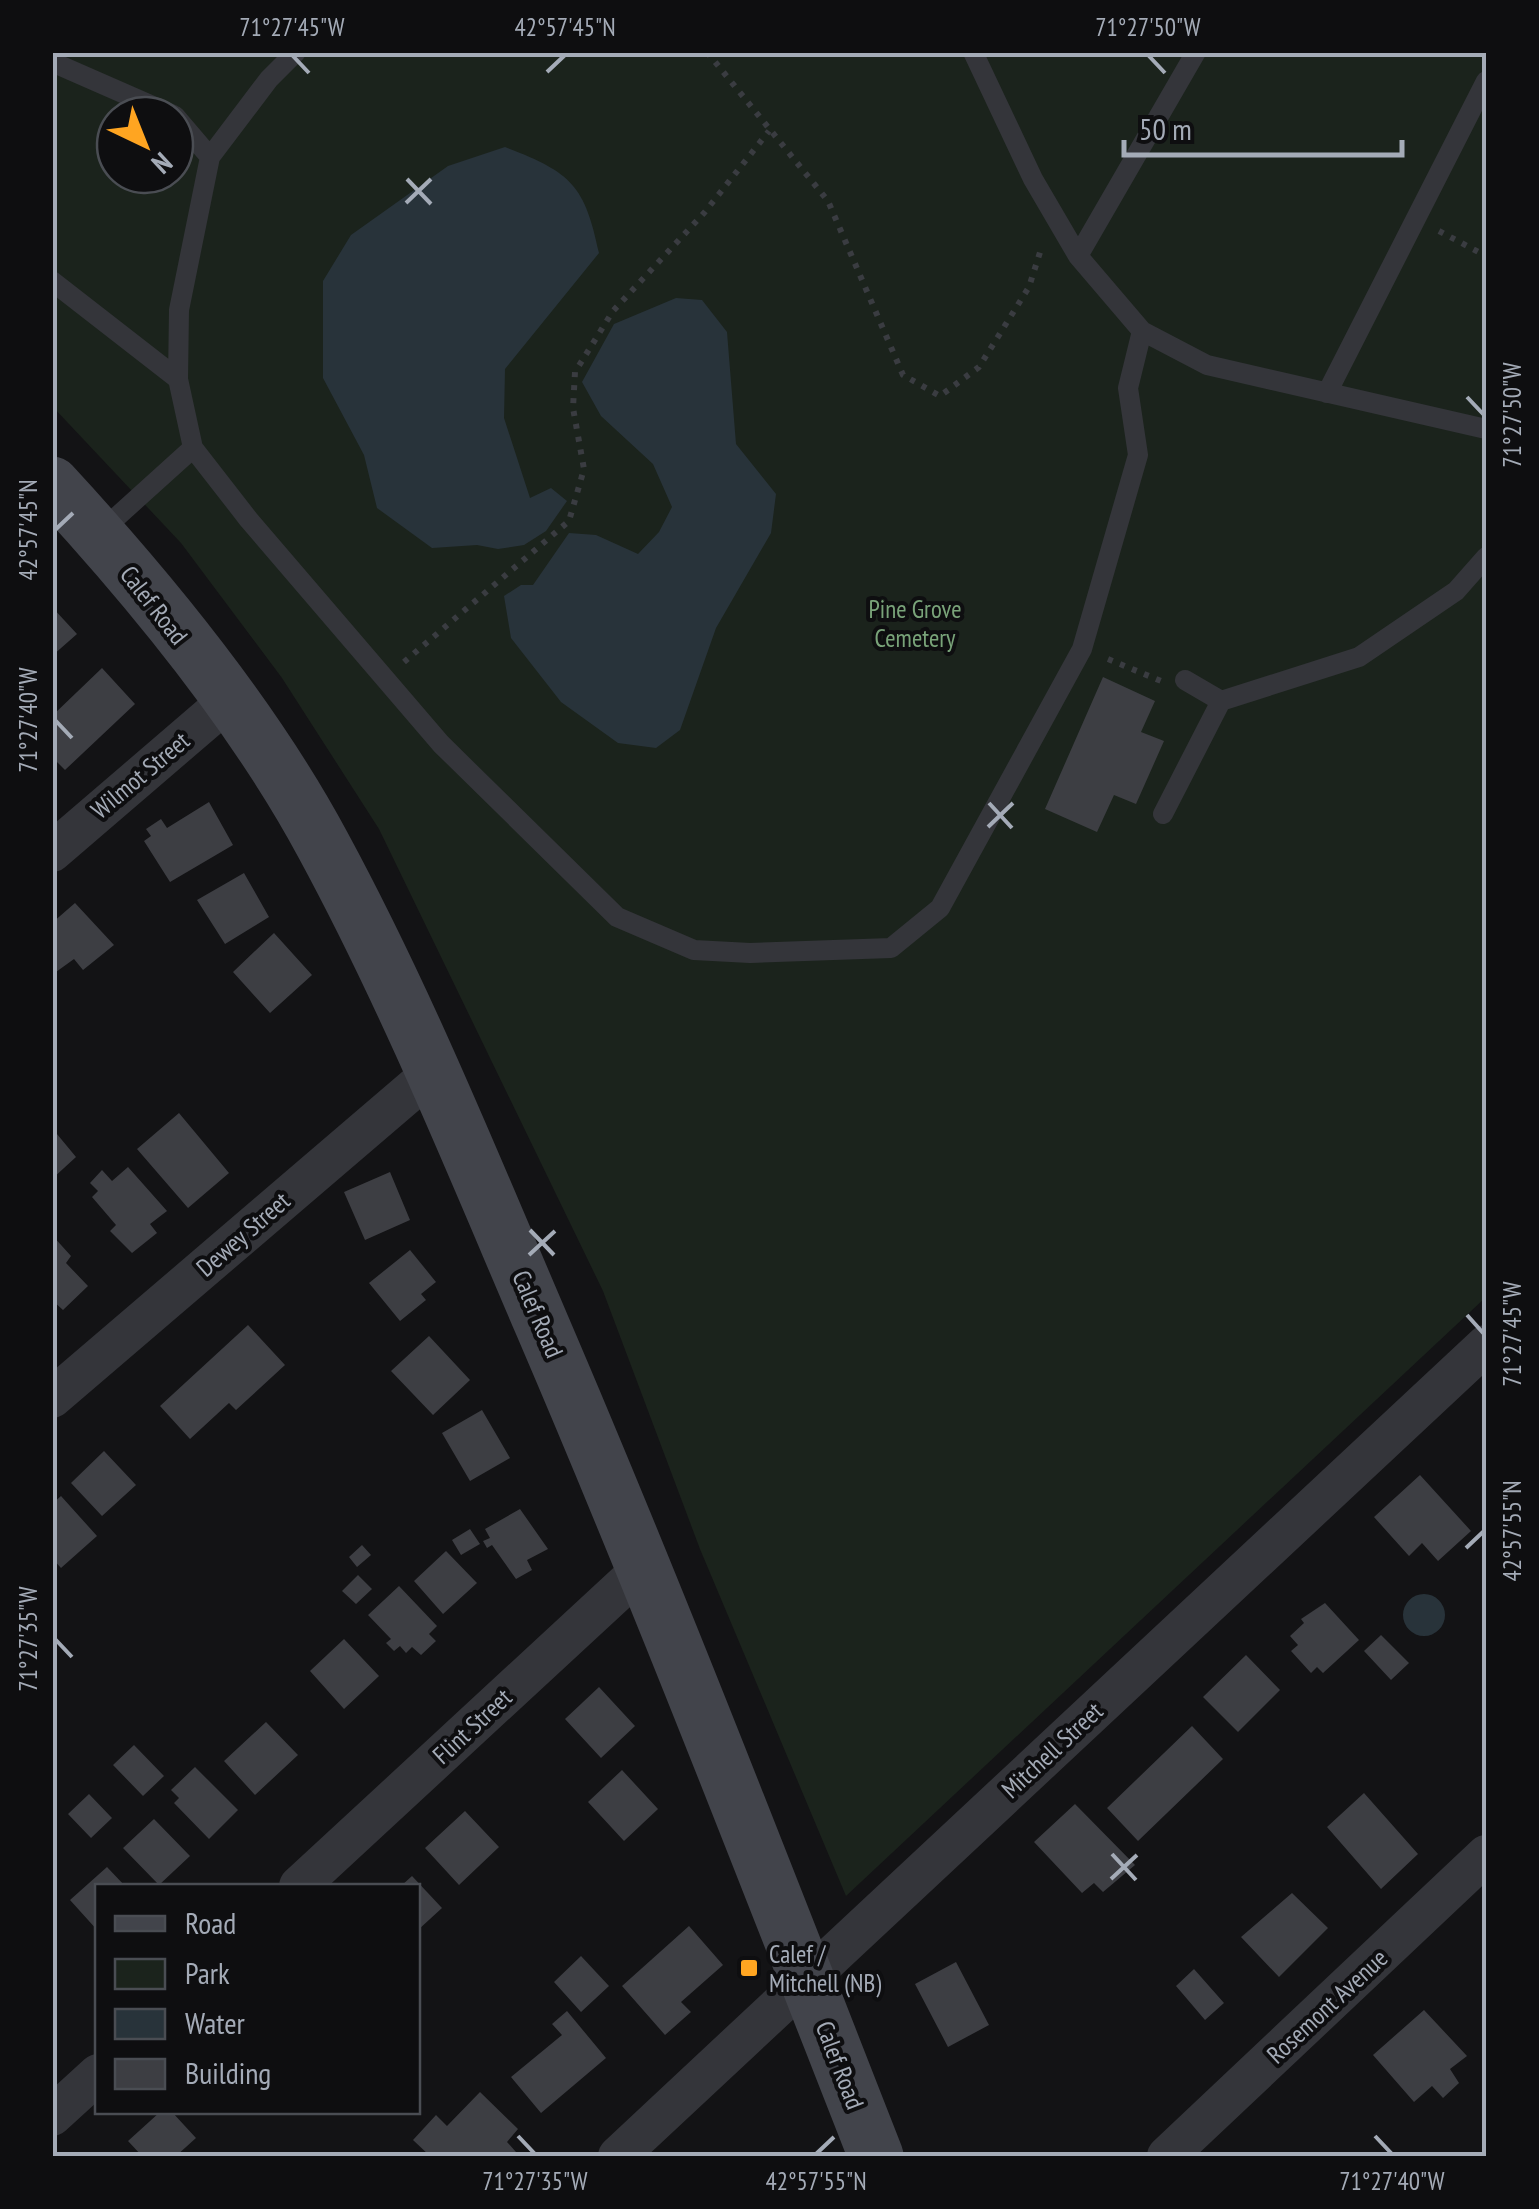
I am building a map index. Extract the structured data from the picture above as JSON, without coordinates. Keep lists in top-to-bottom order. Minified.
{"streets":{"main road":["Calef Road"],"street":["Wilmot Street","Dewey Street","Flint Street","Mitchell Street","Rosemont Avenue"]},"crossings":[["Calef Road","Wilmot Street"],["Calef Road","Dewey Street"],["Calef Road","Flint Street"],["Calef Road","Mitchell Street"]],"parks":["Pine Grove Cemetery"],"places":{"transit":["Calef / Mitchell (NB)"]},"legend":["Road","Park","Water","Building"],"scale_bar":"50 m","north":"bottom right","coordinates":["71°27'45\"W","42°57'45\"N","71°27'50\"W","71°27'40\"W","42°57'55\"N","71°27'35\"W"]}
